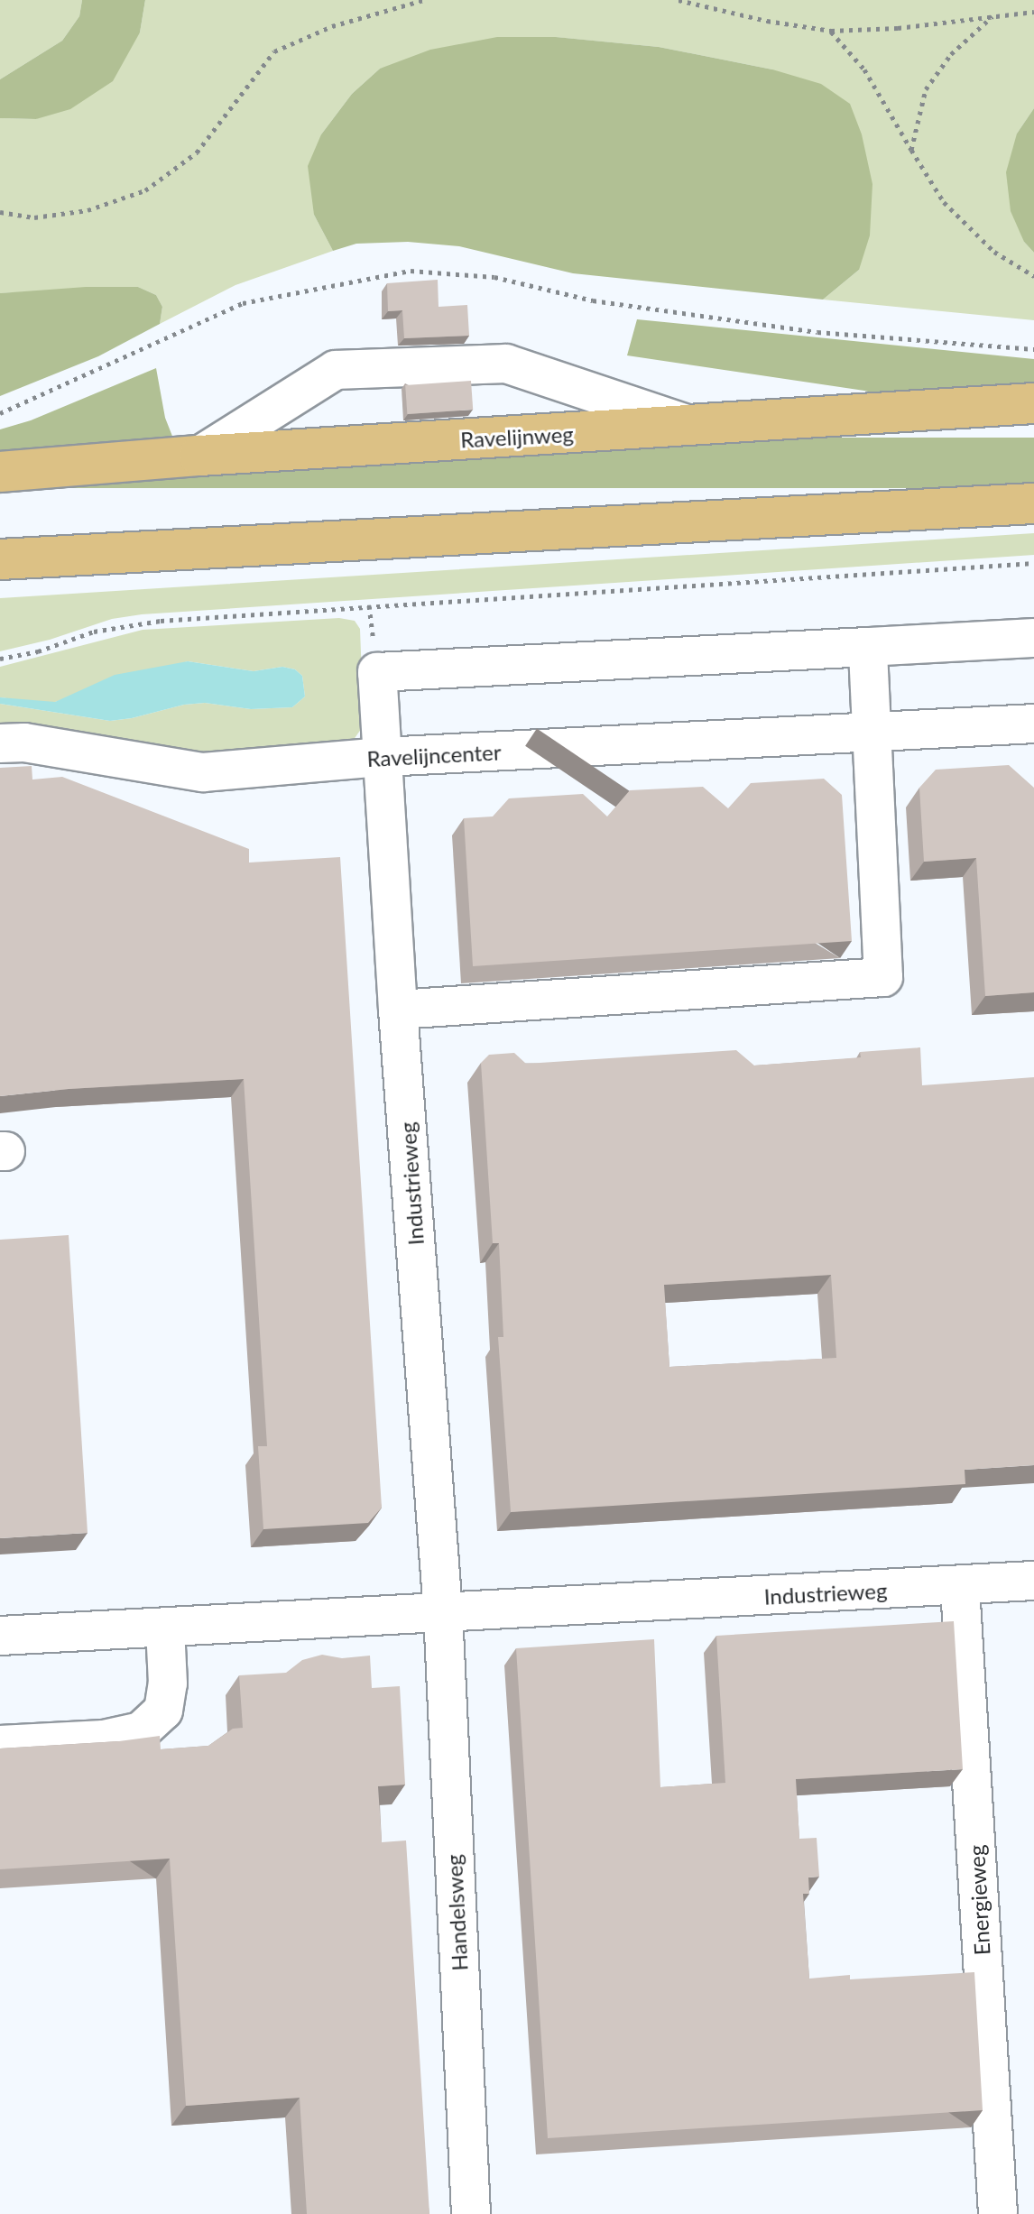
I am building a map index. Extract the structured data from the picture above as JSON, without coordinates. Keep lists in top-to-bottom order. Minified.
{"streets":{"main road":["Ravelijnweg"],"street":["Ravelijncenter","Industrieweg","Energieweg","Handelsweg"]},"crossings":[["Ravelijncenter","Industrieweg"],["Industrieweg","Energieweg"],["Industrieweg","Handelsweg"]]}
